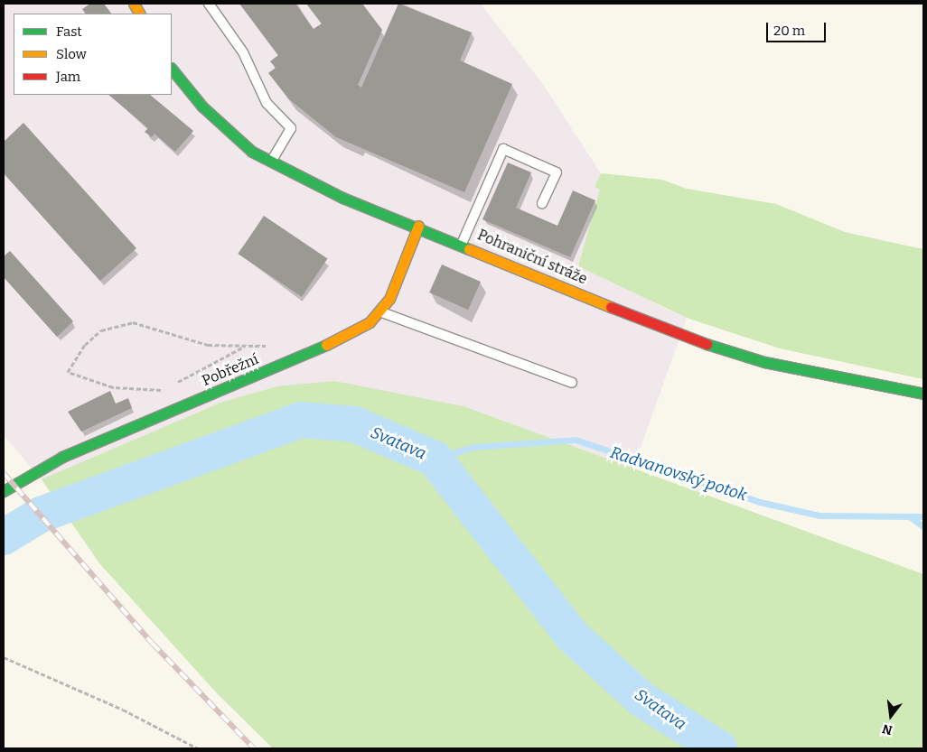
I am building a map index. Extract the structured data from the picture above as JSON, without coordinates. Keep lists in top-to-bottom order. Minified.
{"streets":{"street":["Pohraniční stráže","Pobřežní"]},"crossings":[["Pohraniční stráže","Pobřežní"]],"water":["Svatava","Radvanovský potok"],"legend":["Fast","Slow","Jam"],"scale_bar":"20 m","north":"bottom"}
